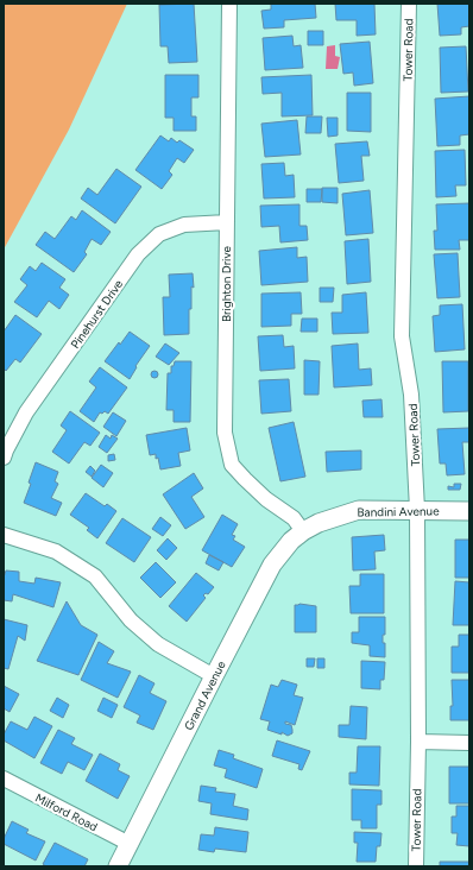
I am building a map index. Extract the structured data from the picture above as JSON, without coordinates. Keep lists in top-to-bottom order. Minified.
{"streets":{"street":["Tower Road","Brighton Drive","Pinehurst Drive","Bandini Avenue","Grand Avenue","Milford Road"]},"crossings":[["Tower Road","Bandini Avenue"],["Brighton Drive","Pinehurst Drive"],["Brighton Drive","Bandini Avenue"],["Brighton Drive","Grand Avenue"],["Bandini Avenue","Grand Avenue"],["Grand Avenue","Milford Road"]]}
